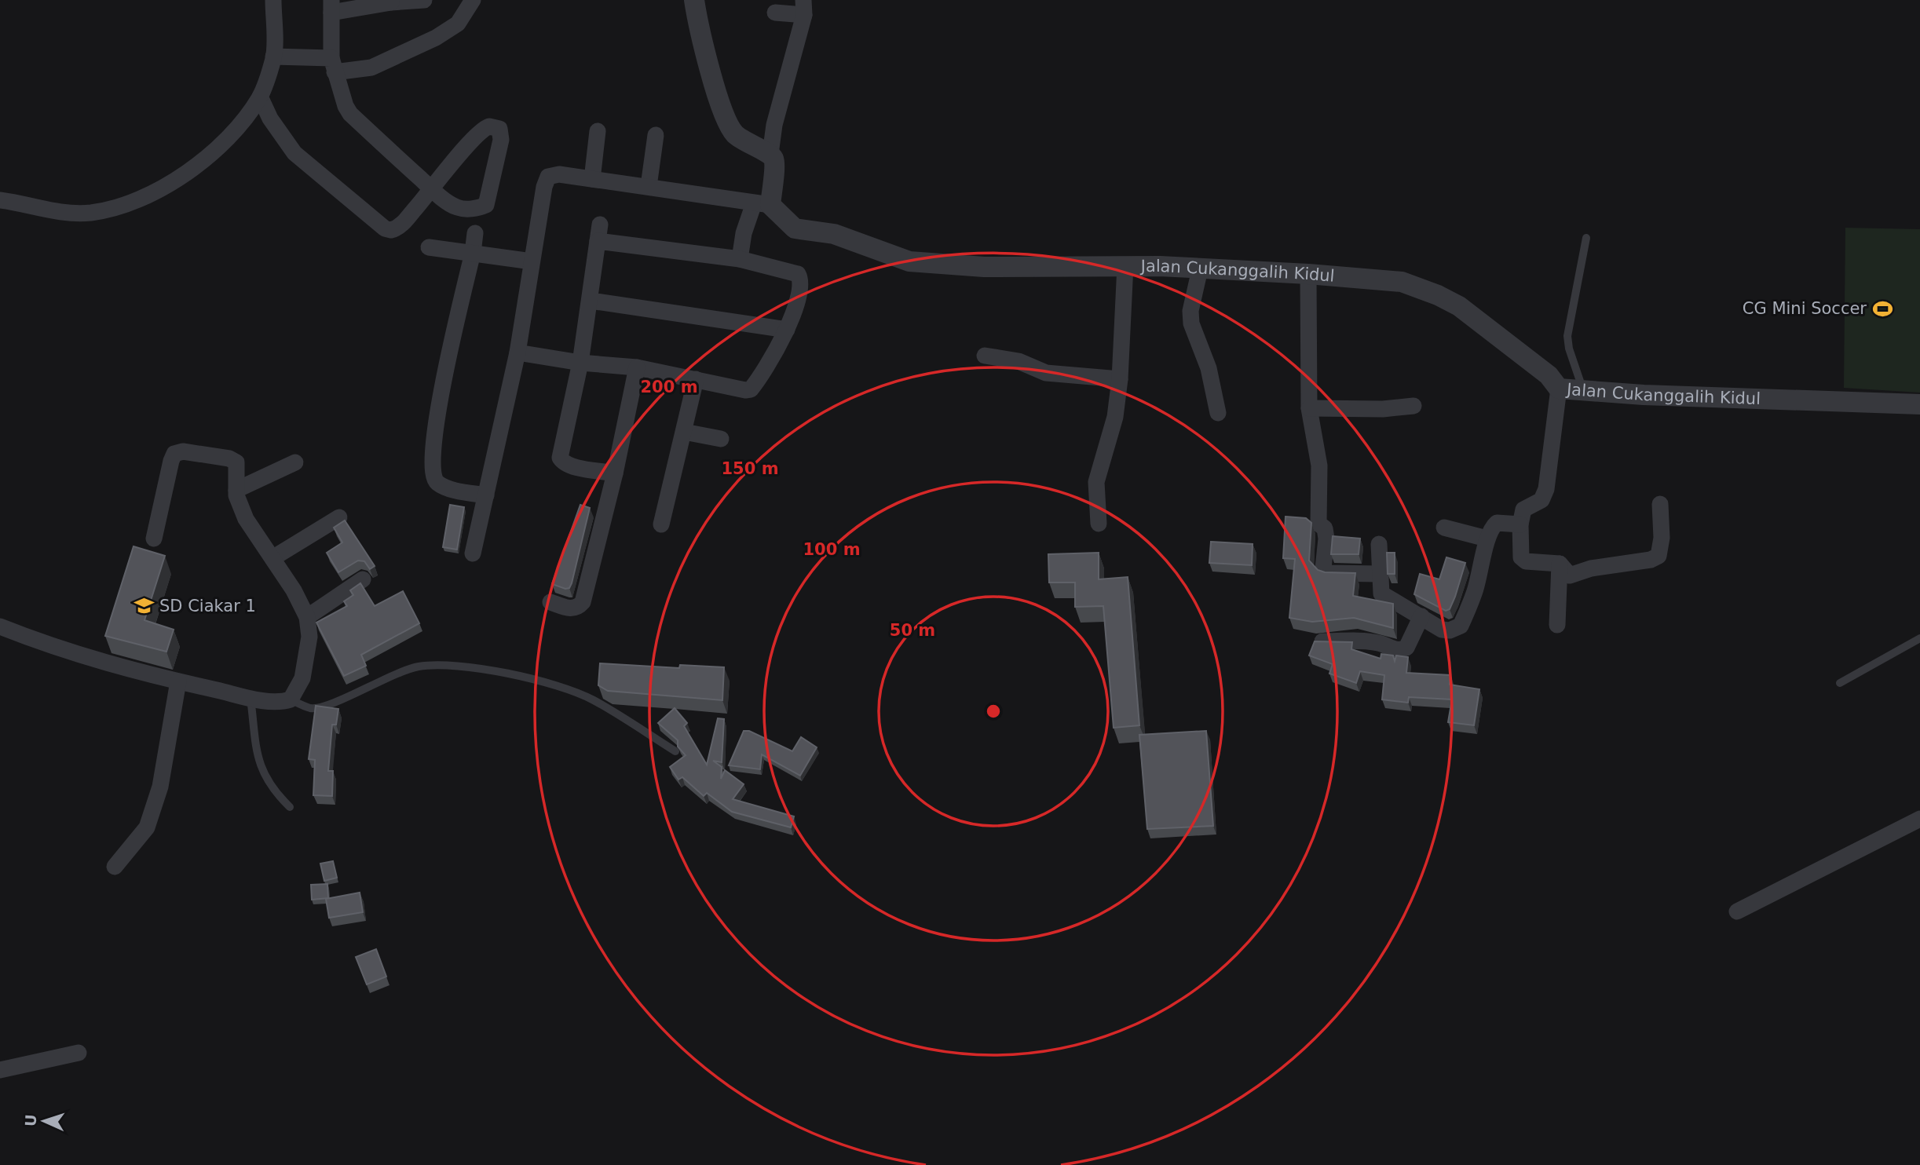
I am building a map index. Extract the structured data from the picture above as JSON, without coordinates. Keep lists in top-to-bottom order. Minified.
{"streets":{"street":["Jalan Cukanggalih Kidul"]},"places":{"sports":["CG Mini Soccer"],"school or university":["SD Ciakar 1"]},"north":"left","rings":["200 m","150 m","100 m","50 m"]}
